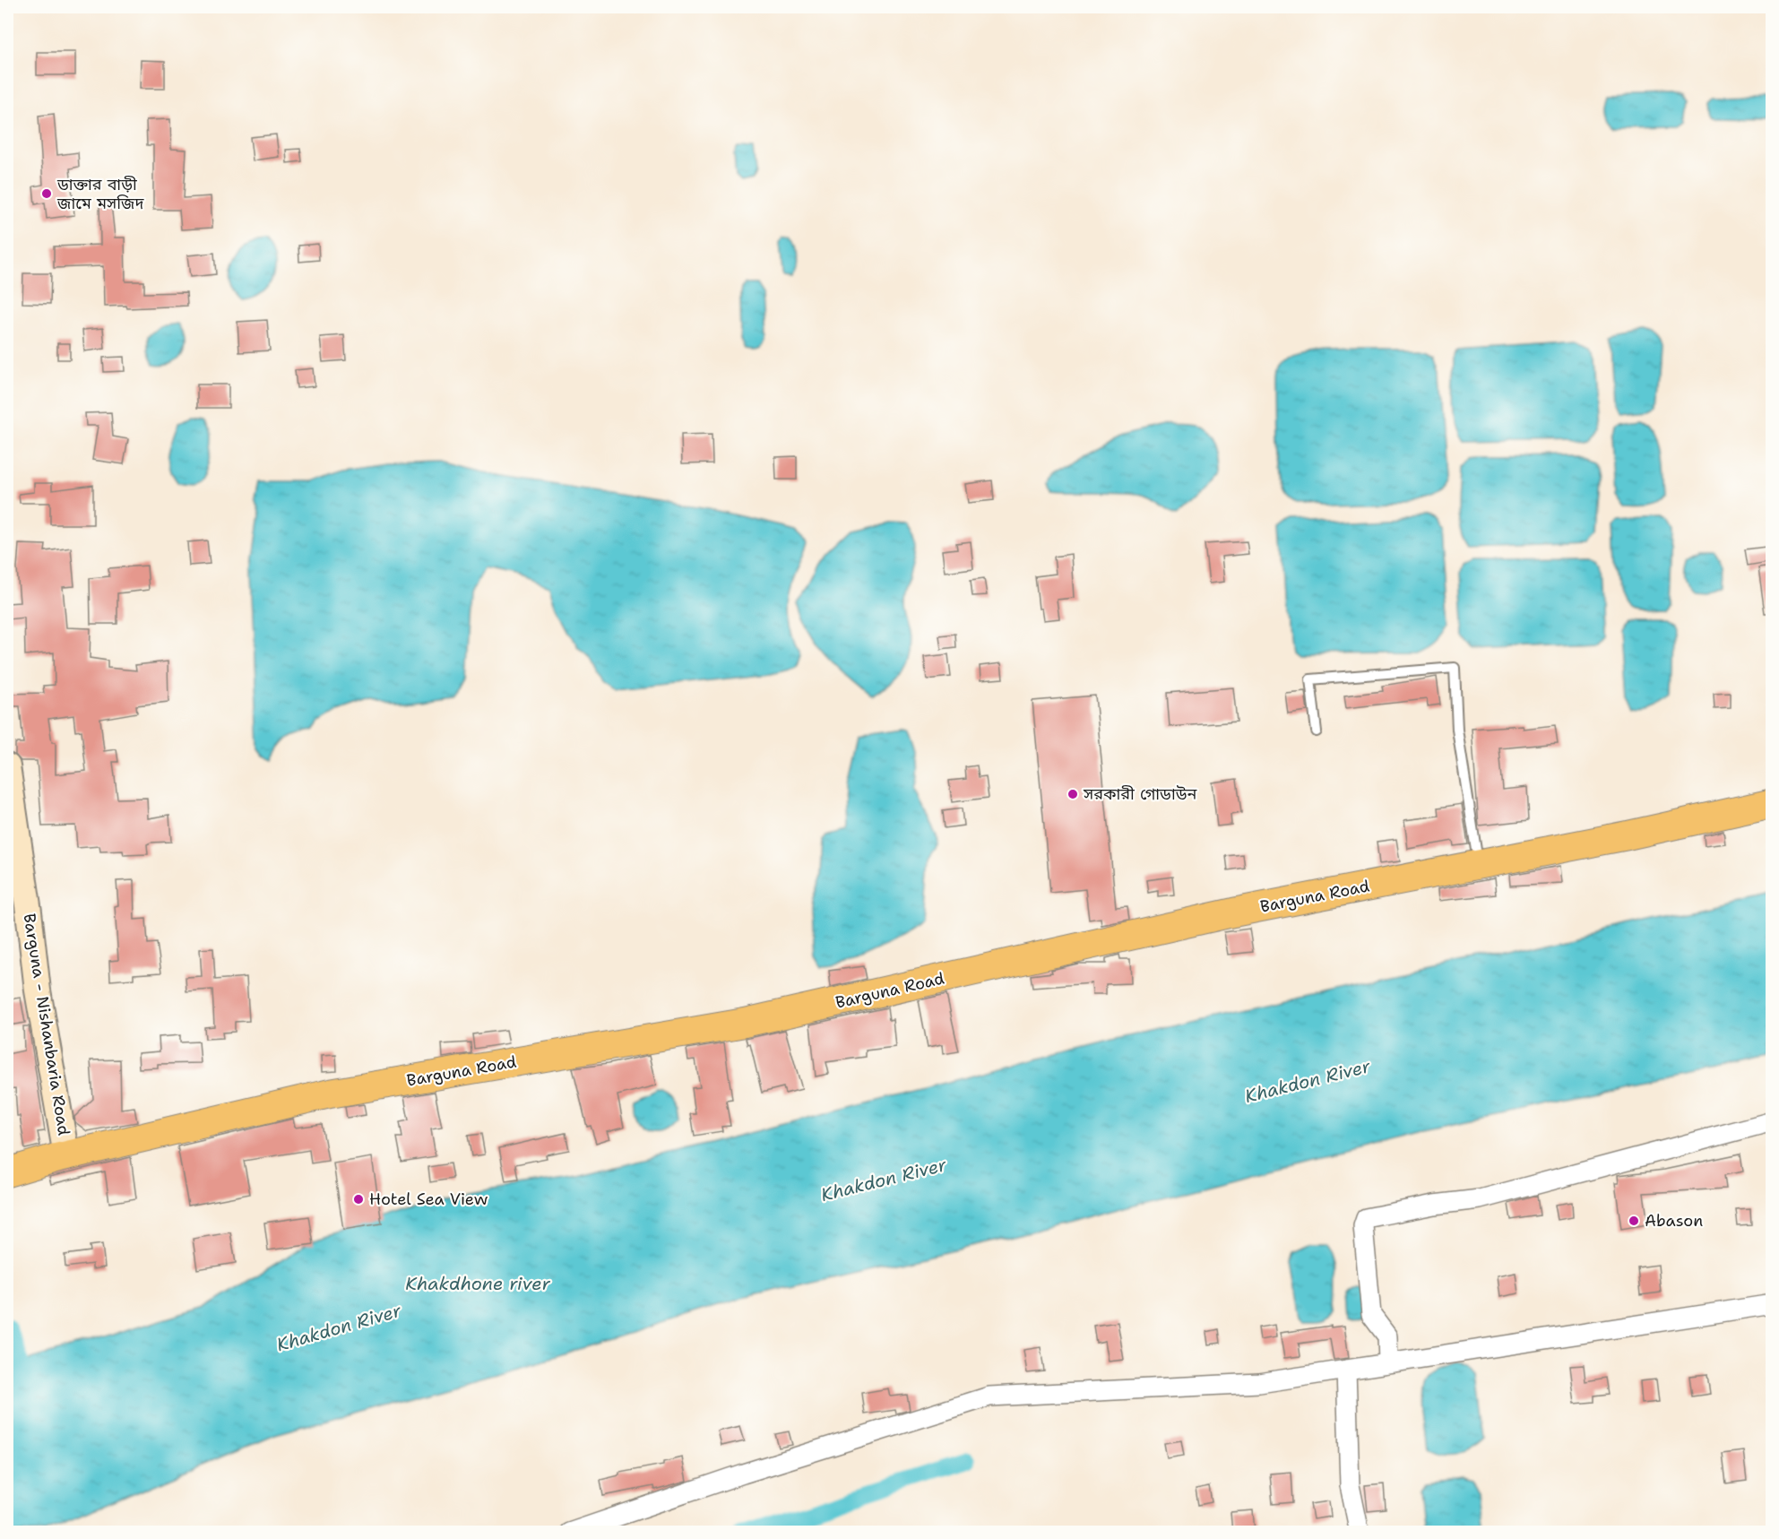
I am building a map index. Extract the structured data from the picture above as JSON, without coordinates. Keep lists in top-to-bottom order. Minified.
{"streets":{"main road":["Barguna Road"],"street":["Barguna - Nishanbaria Road"]},"crossings":[["Barguna Road","Barguna - Nishanbaria Road"]],"water":["Khakdon River","Khakdhone river"],"places":["ডাক্তার বাড়ী জামে মসজিদ","সরকারী গোডাউন","Hotel Sea View","Abason"]}
